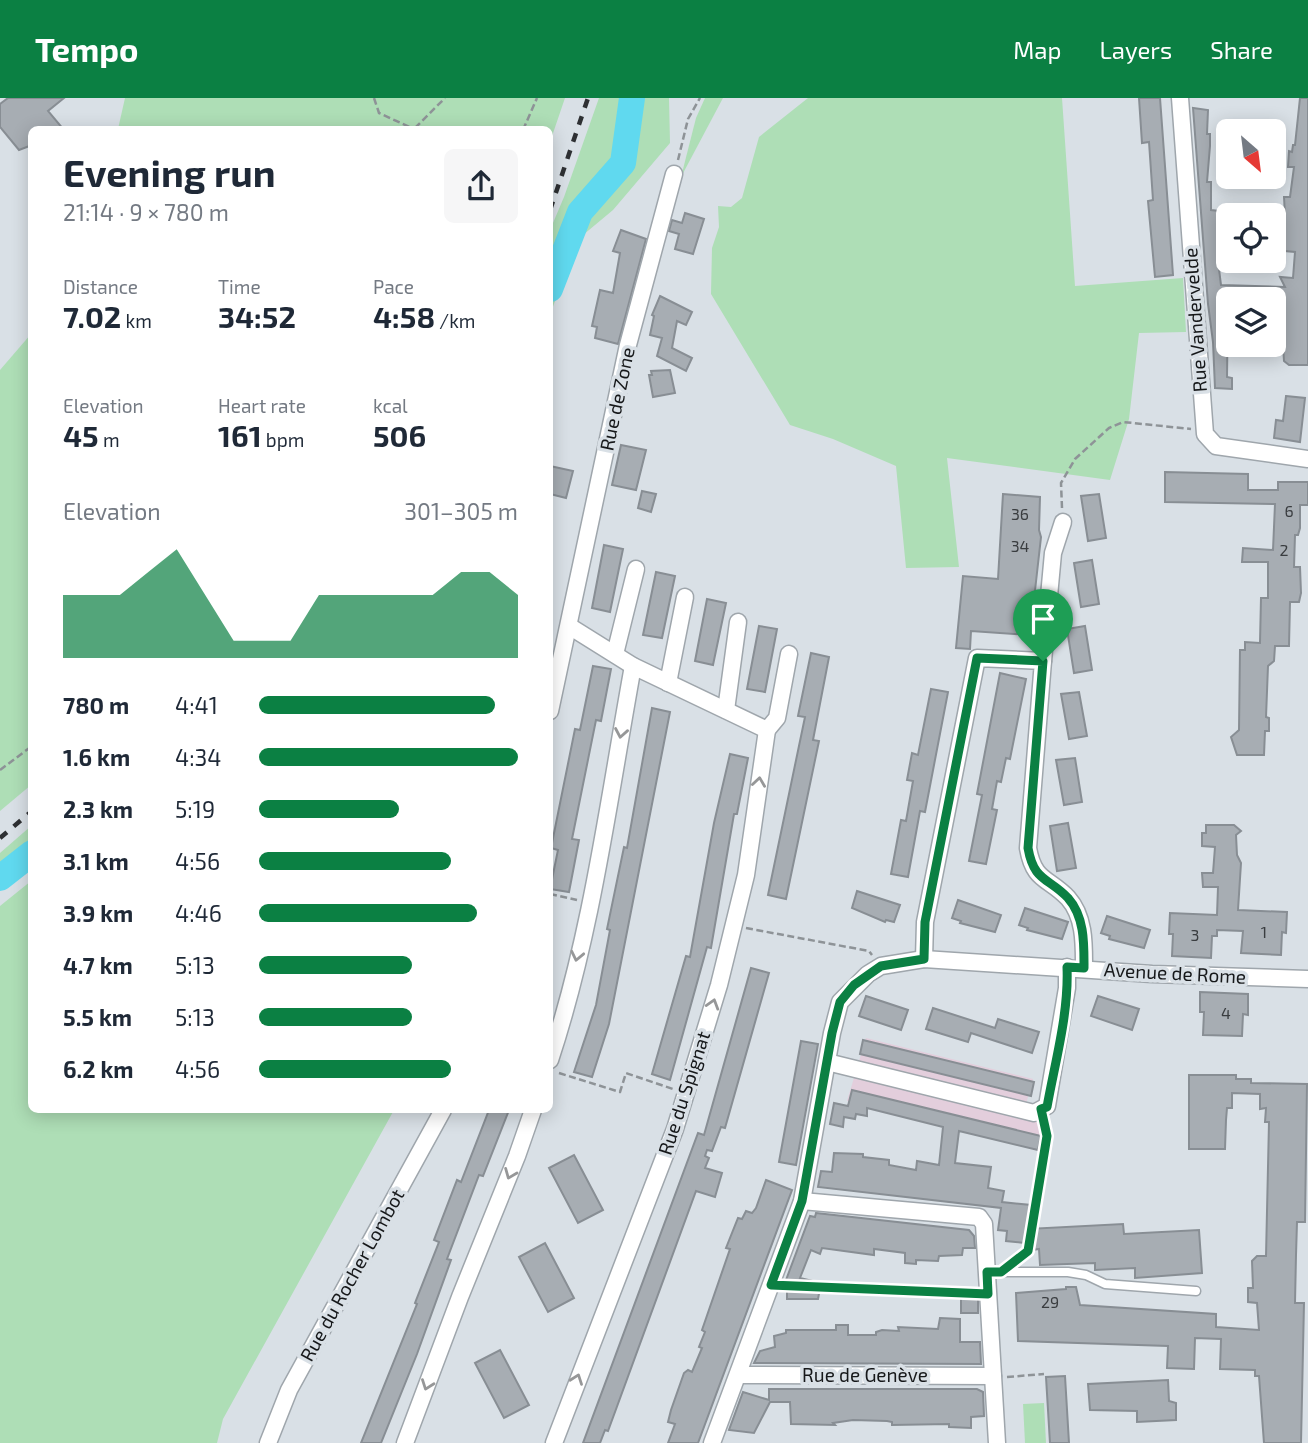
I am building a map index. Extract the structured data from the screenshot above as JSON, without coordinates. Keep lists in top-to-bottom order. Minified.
{"streets":{"street":["Rue Vandervelde","Rue de Zone","Avenue de Rome","Rue du Spignat","Rue du Rocher Lombot","Rue de Genève"]},"crossings":[["Avenue de Rome","Rue de Genève"]],"house_numbers":["6","36","34","2","1","3","4","29"],"north":"bottom right","page":{"header":"Tempo","nav":["Map","Layers","Share"],"heading":["Evening run","21:14 · 9 × 780 m"],"stats":[["Distance","7.02 km"],["Time","34:52"],["Pace","4:58 /km"],["Elevation","45 m"],["Heart rate","161 bpm"],["kcal","506"]],"chart":["Elevation","301–305 m"],"list":[{"name":"780 m","note":"4:41"},{"name":"1.6 km","note":"4:34"},{"name":"2.3 km","note":"5:19"},{"name":"3.1 km","note":"4:56"},{"name":"3.9 km","note":"4:46"},{"name":"4.7 km","note":"5:13"},{"name":"5.5 km","note":"5:13"},{"name":"6.2 km","note":"4:56"}]}}
